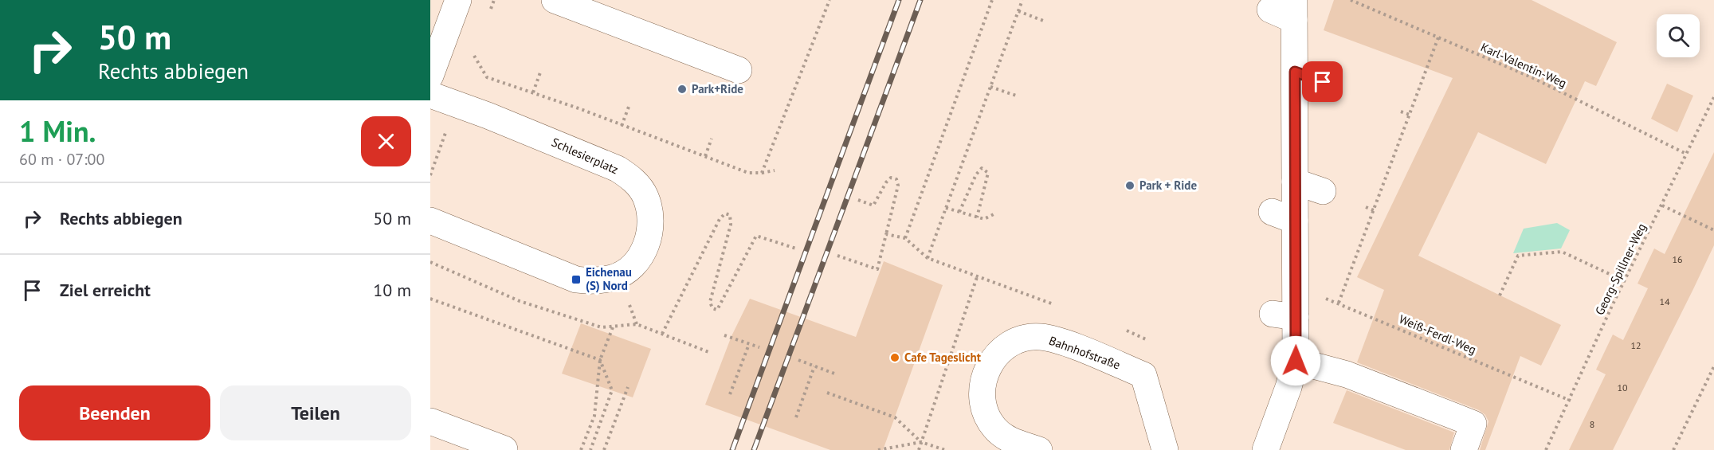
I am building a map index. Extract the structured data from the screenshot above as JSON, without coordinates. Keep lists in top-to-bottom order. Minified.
{"streets":{"street":["Schlesierplatz","Bahnhofstraße"],"path":["Karl-Valentin-Weg","Georg-Spillner-Weg","Weiß-Ferdl-Weg"]},"crossings":[["Karl-Valentin-Weg","Georg-Spillner-Weg"],["Georg-Spillner-Weg","Weiß-Ferdl-Weg"]],"places":{"other":["Park+Ride","Park + Ride","Cafe Tageslicht"],"transit":["Eichenau (S) Nord"]},"house_numbers":["16","14","12","10","8"],"page":{"turn":["50 m","Rechts abbiegen"],"heading":["1 Min.","60 m · 07:00"],"list":[{"name":"Rechts abbiegen","value":"50 m"},{"name":"Ziel erreicht","value":"10 m"}],"buttons":["Beenden","Teilen"]}}
